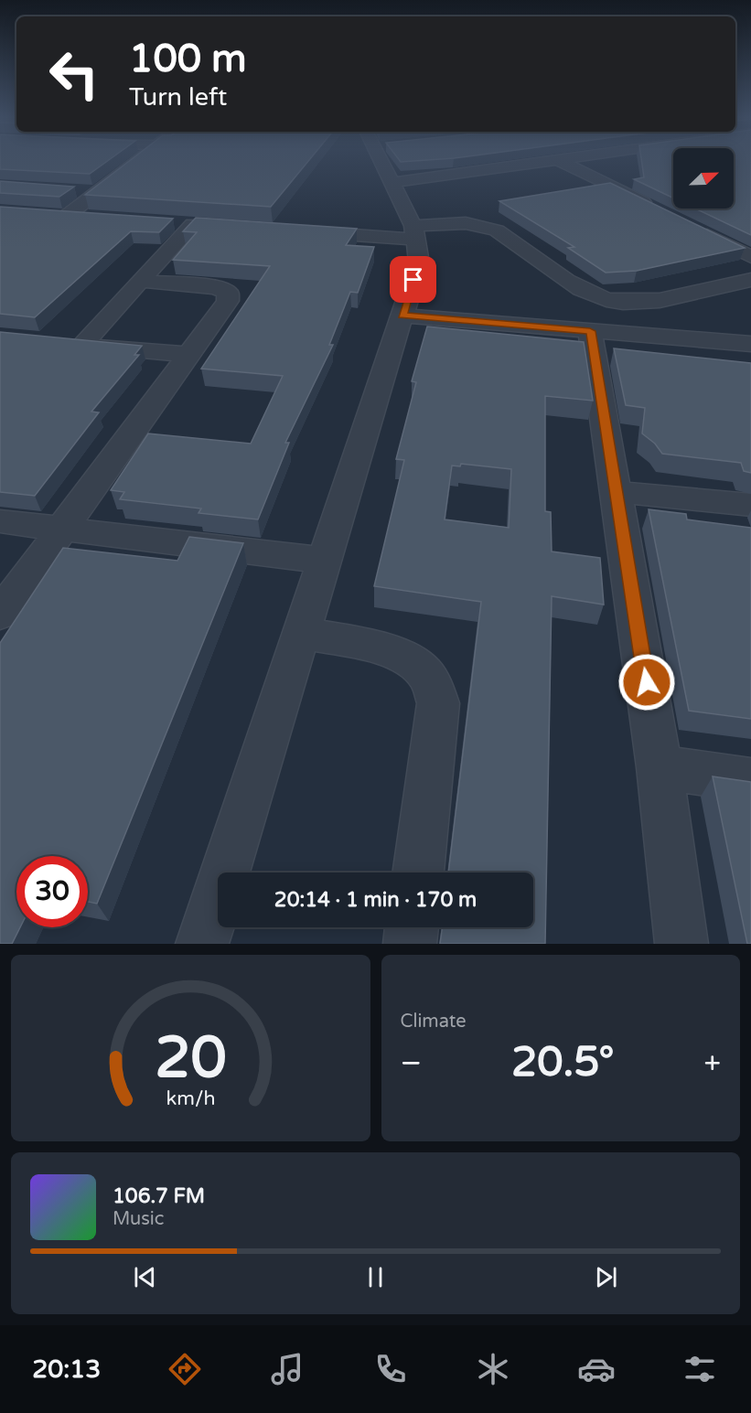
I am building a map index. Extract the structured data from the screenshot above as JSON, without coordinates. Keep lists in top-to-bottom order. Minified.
{"north":"top right","page":{"turn":["100 m","Turn left"],"limit":"30","trip":"20:14 · 1 min · 170 m","tile":"Climate","heat":["−","20.5°","+"],"song":["106.7 FM","Music"],"tabs":"20:13","gauge":["20","km/h"]}}
